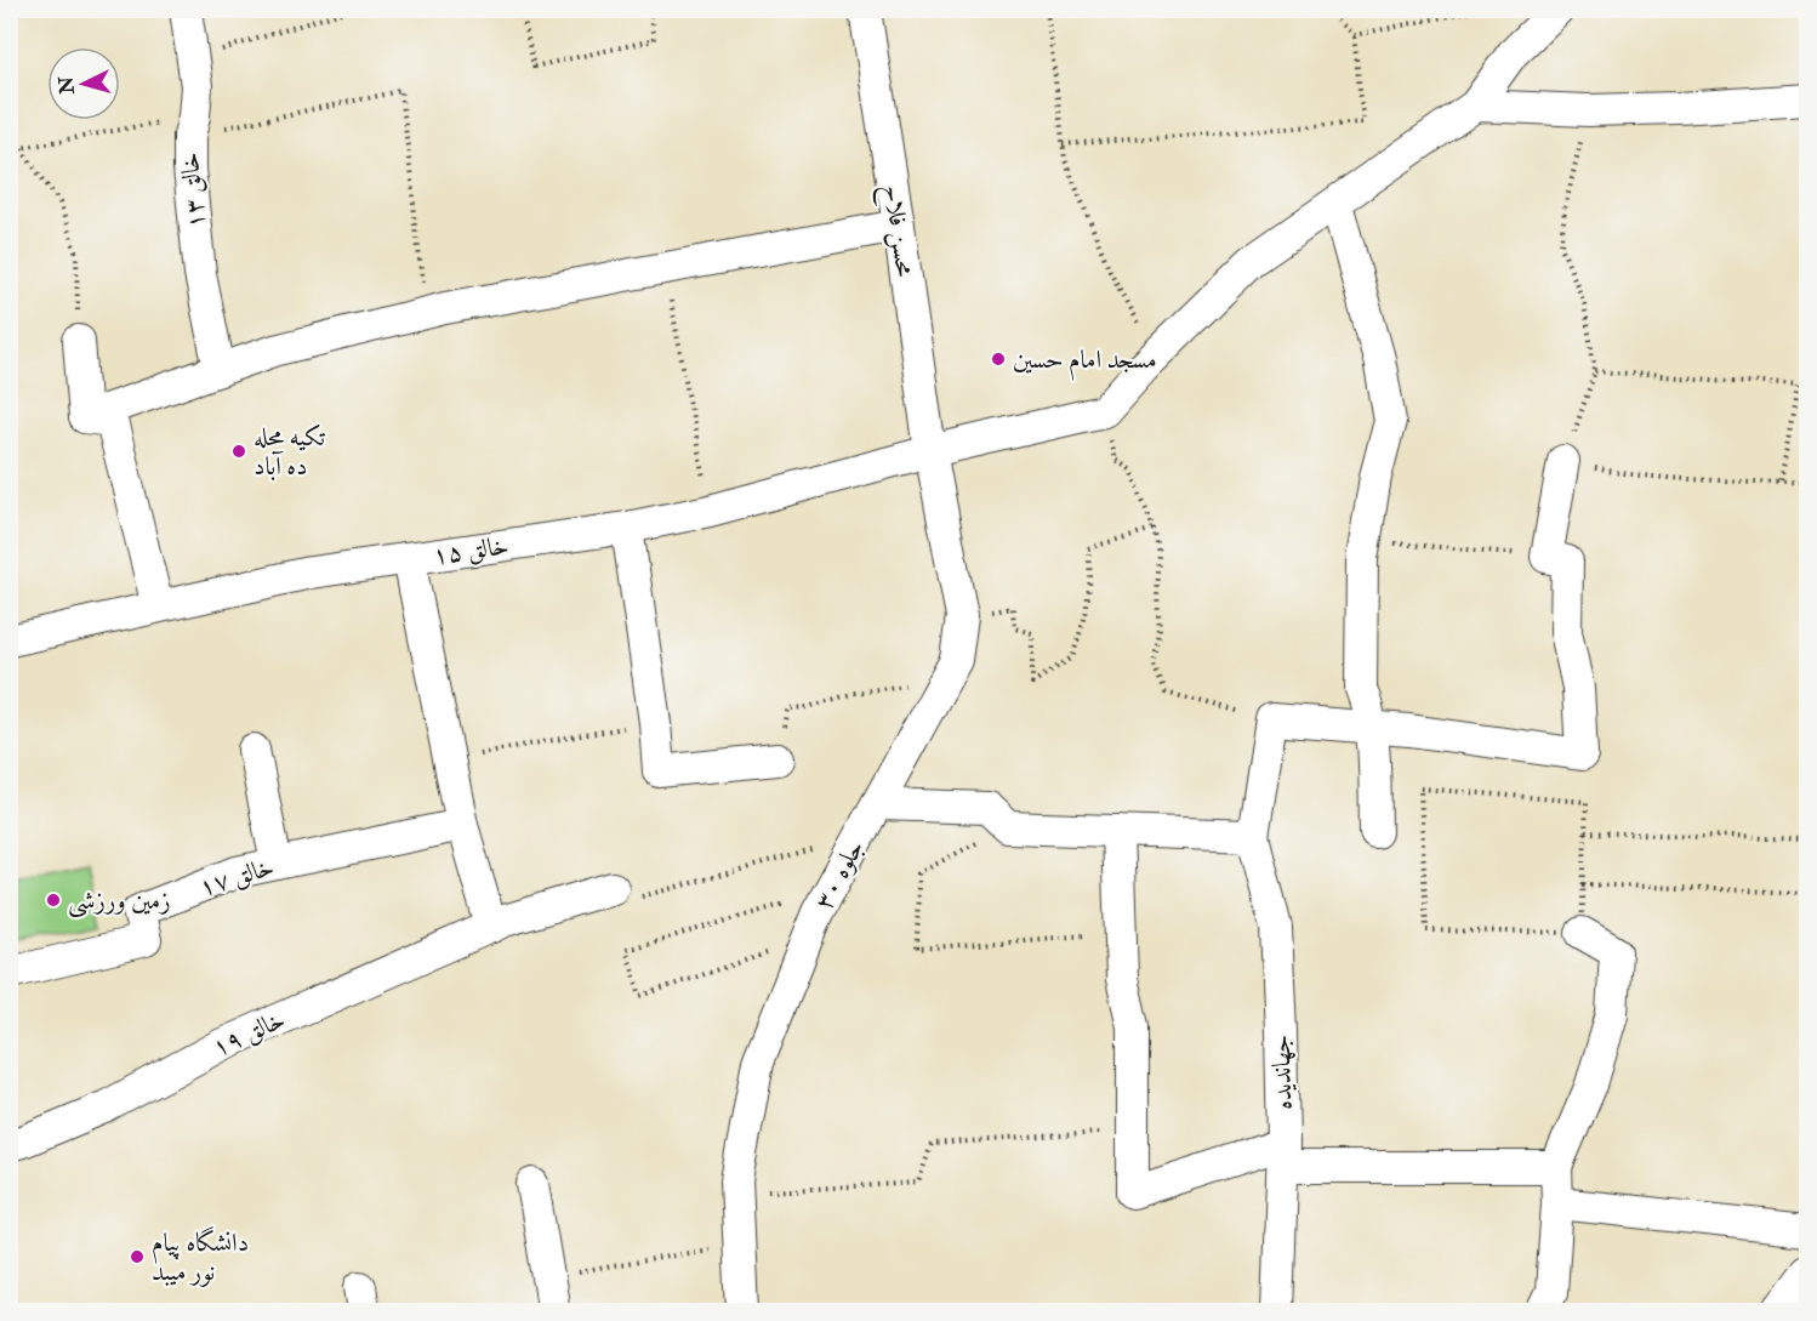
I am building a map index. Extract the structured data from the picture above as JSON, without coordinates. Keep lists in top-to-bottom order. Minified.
{"streets":{"street":["خالق ۱۳","محسن فلاح","خالق ۱۵","جلوه ۳۰","خالق ۱۷","خالق ۱۹","جهاندیده"]},"crossings":[["محسن فلاح","خالق ۱۵"],["محسن فلاح","جلوه ۳۰"],["خالق ۱۵","جلوه ۳۰"]],"places":["مسجد امام حسین","تکیه محله ده آباد","زمین ورزشی","دانشگاه پیام نور میبد"],"north":"left"}
